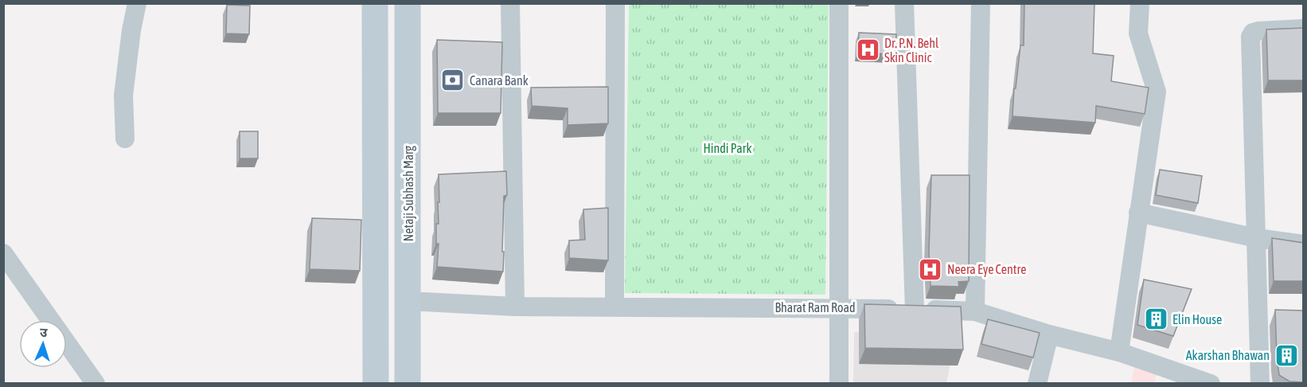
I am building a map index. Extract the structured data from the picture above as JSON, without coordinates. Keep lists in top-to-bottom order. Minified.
{"streets":{"main road":["Netaji Subhash Marg"],"street":["Bharat Ram Road"]},"crossings":[["Netaji Subhash Marg","Bharat Ram Road"]],"parks":["Hindi Park"],"places":{"hospital":["Dr. P.N. Behl Skin Clinic","Neera Eye Centre"],"bank":["Canara Bank"],"building":["Elin House","Akarshan Bhawan"]},"north":"top"}
